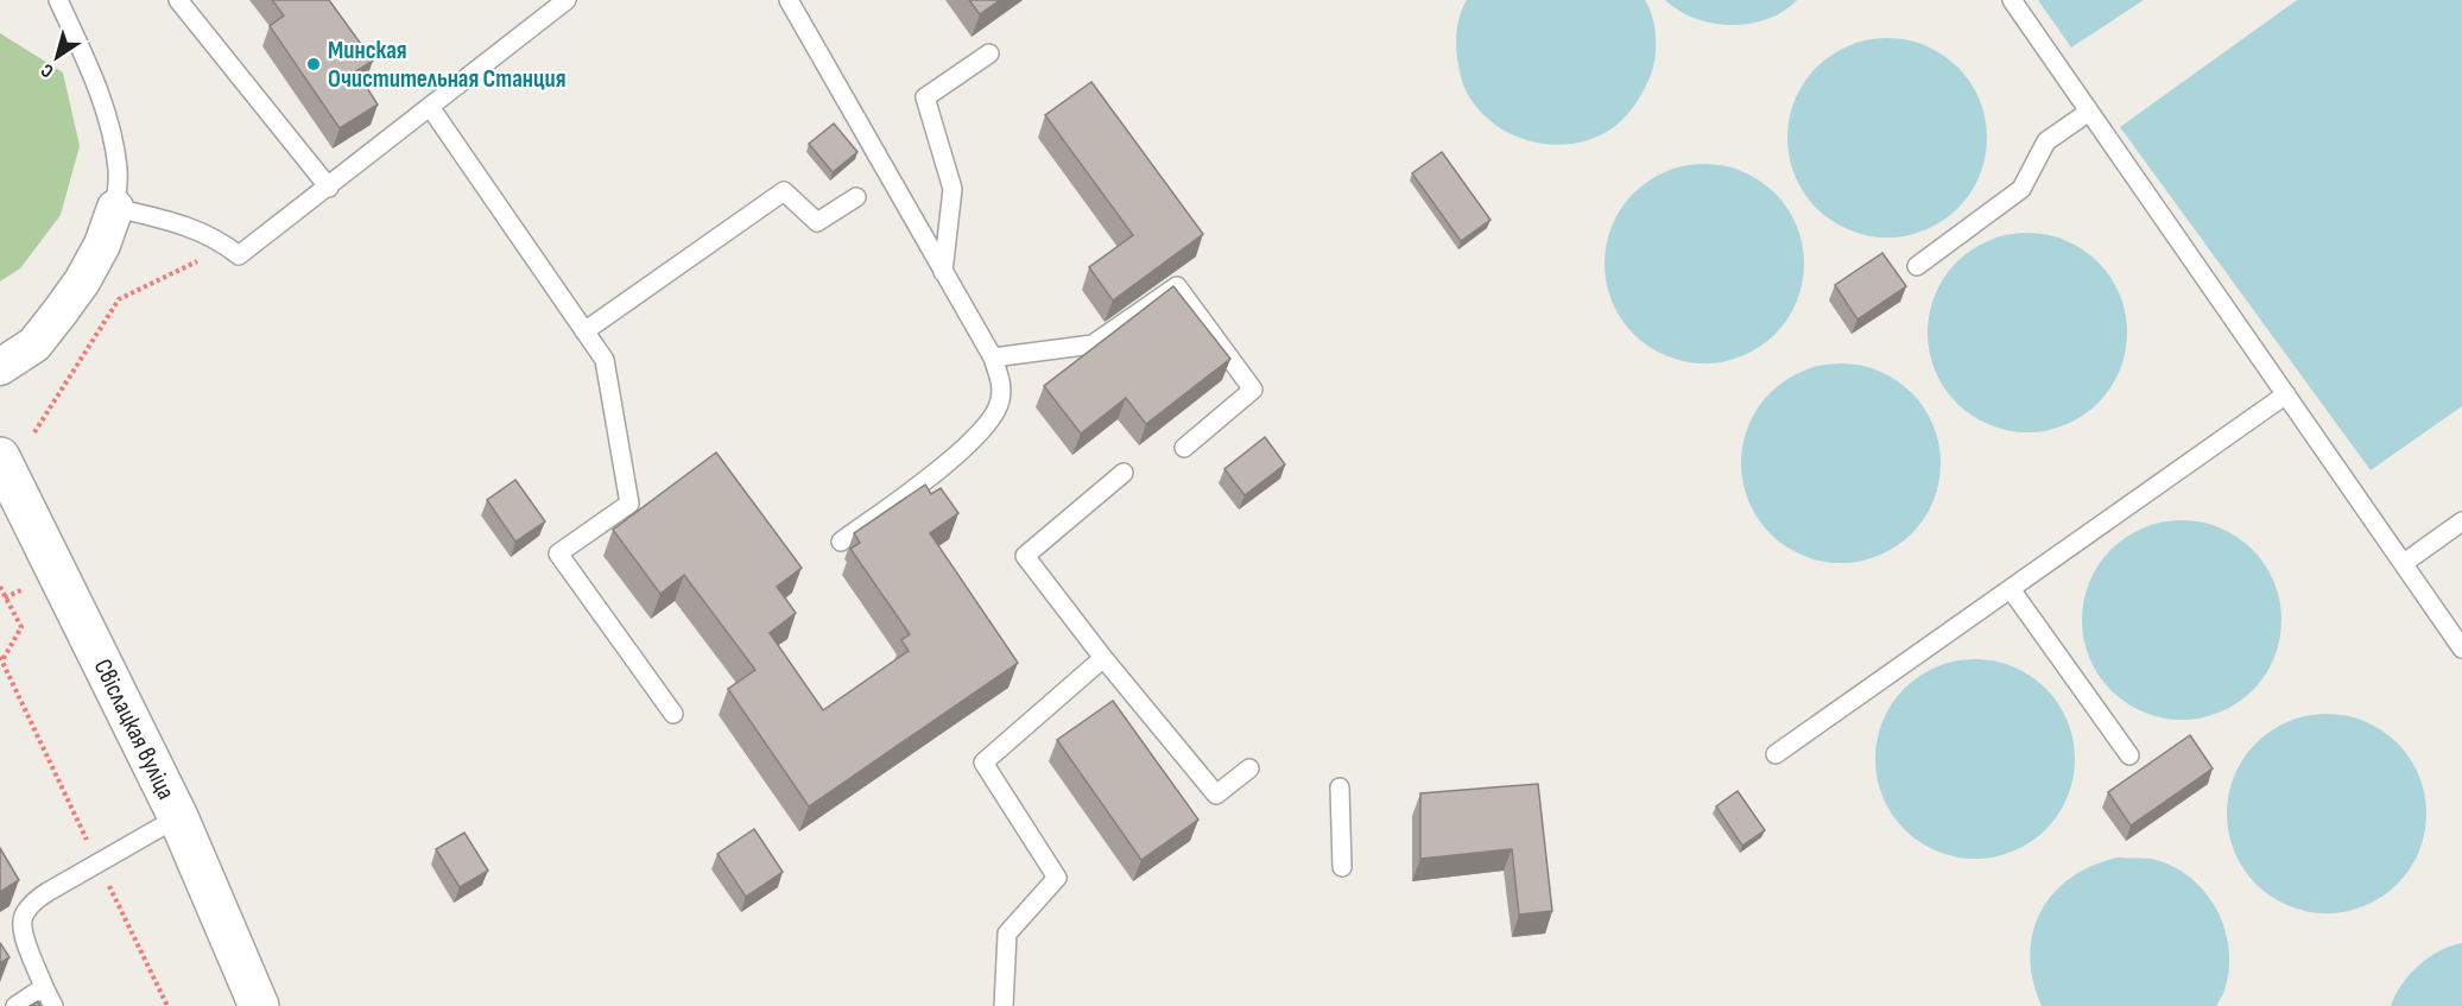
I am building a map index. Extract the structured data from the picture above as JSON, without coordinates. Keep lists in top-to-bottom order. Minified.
{"streets":{"street":["Свіслацкая вуліца"]},"places":["Минская Очистительная Станция"],"north":"bottom left"}
